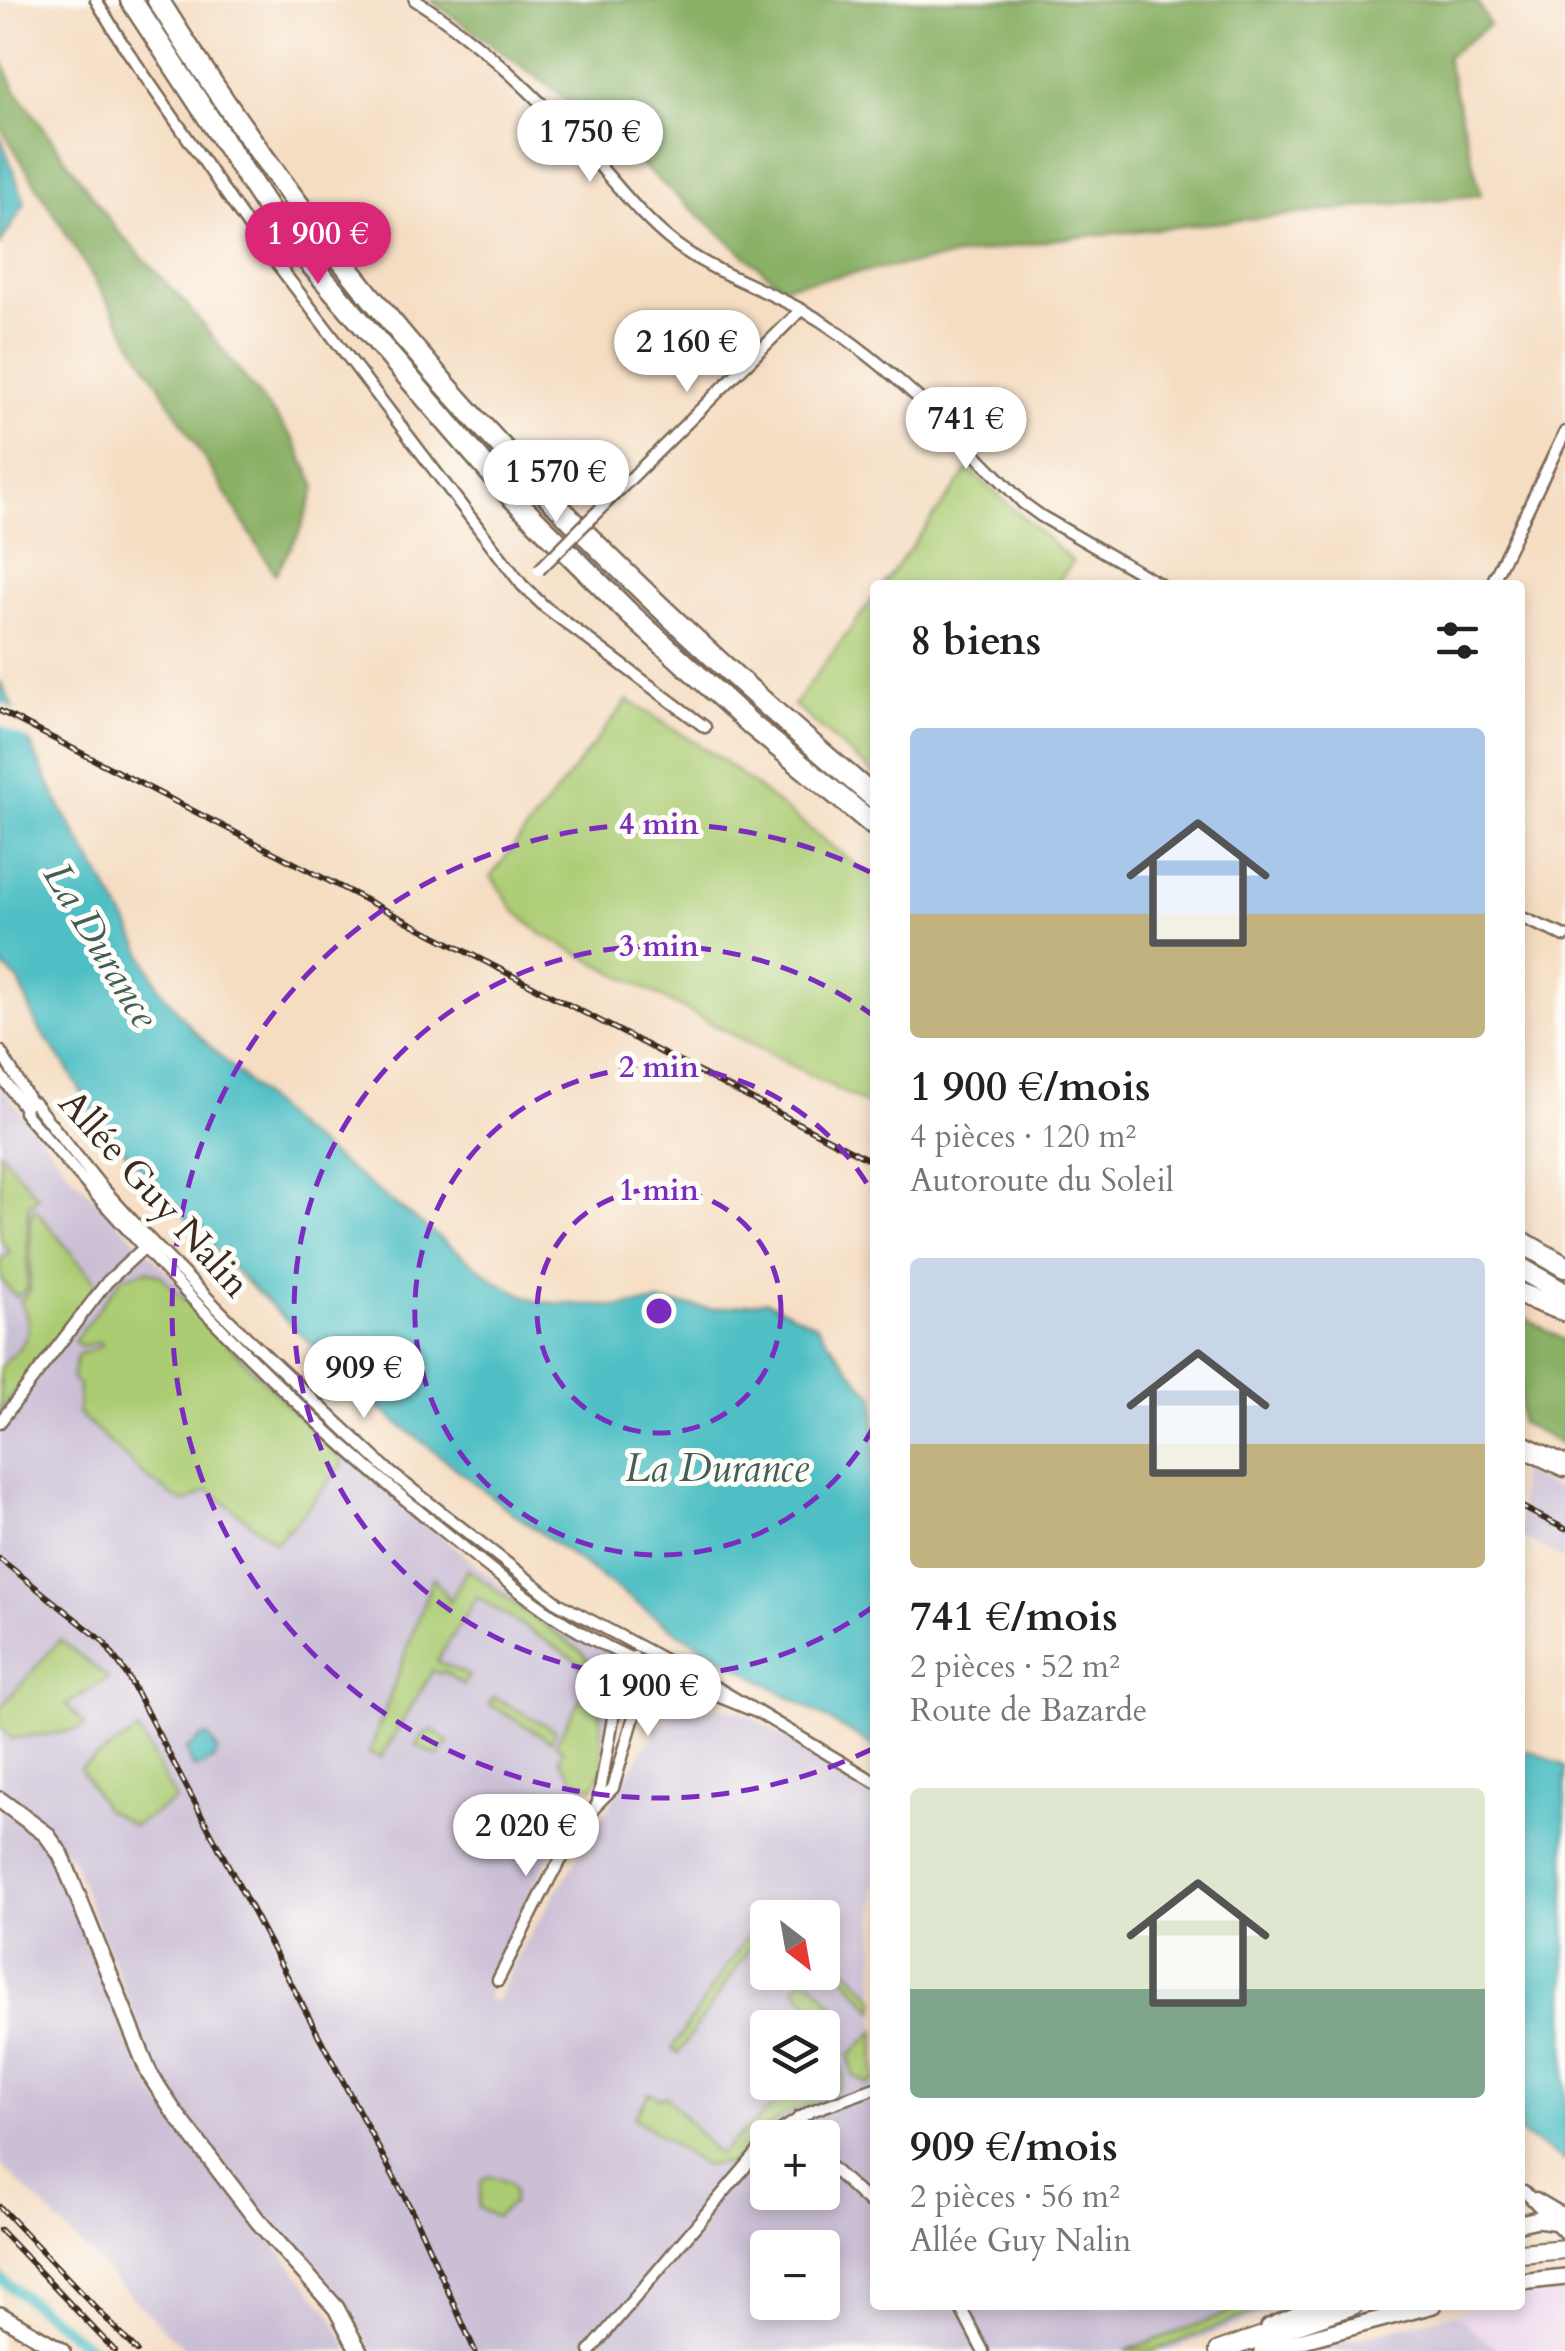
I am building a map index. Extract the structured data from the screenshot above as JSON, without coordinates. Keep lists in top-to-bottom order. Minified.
{"streets":{"street":["Allée Guy Nalin"]},"water":["La Durance"],"north":"bottom right","page":{"price":["1 750 €","1 900 €","2 160 €","741 €","1 570 €","909 €","1 900 €","2 020 €"],"heading":"8 biens","list":[{"name":"1 900 €/mois","note":"4 pièces · 120 m² · Autoroute du Soleil"},{"name":"741 €/mois","note":"2 pièces · 52 m² · Route de Bazarde"},{"name":"909 €/mois","note":"2 pièces · 56 m² · Allée Guy Nalin"}],"map_buttons":["+","−"]},"rings":["4 min","3 min","2 min","1 min"]}
